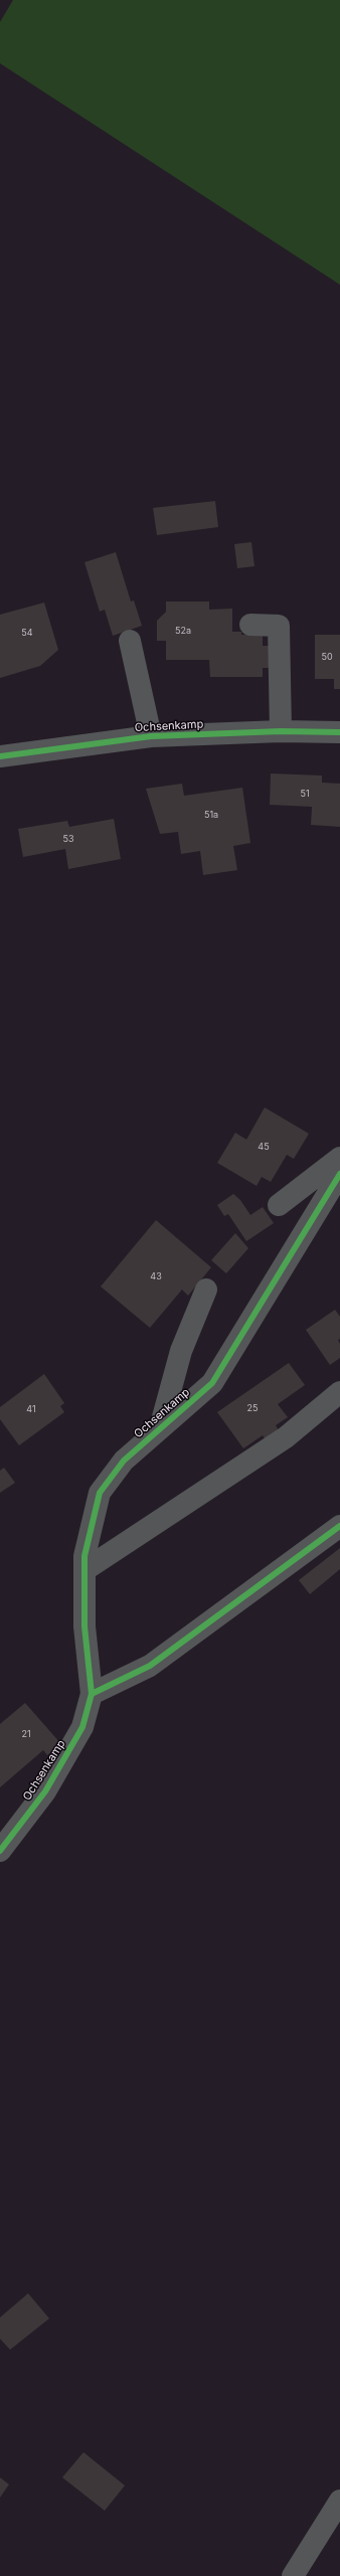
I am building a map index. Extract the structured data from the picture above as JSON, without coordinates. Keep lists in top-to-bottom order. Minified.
{"streets":{"street":["Ochsenkamp"]},"house_numbers":["52a","54","50","51","51a","53","45","43","25","41","21"]}
